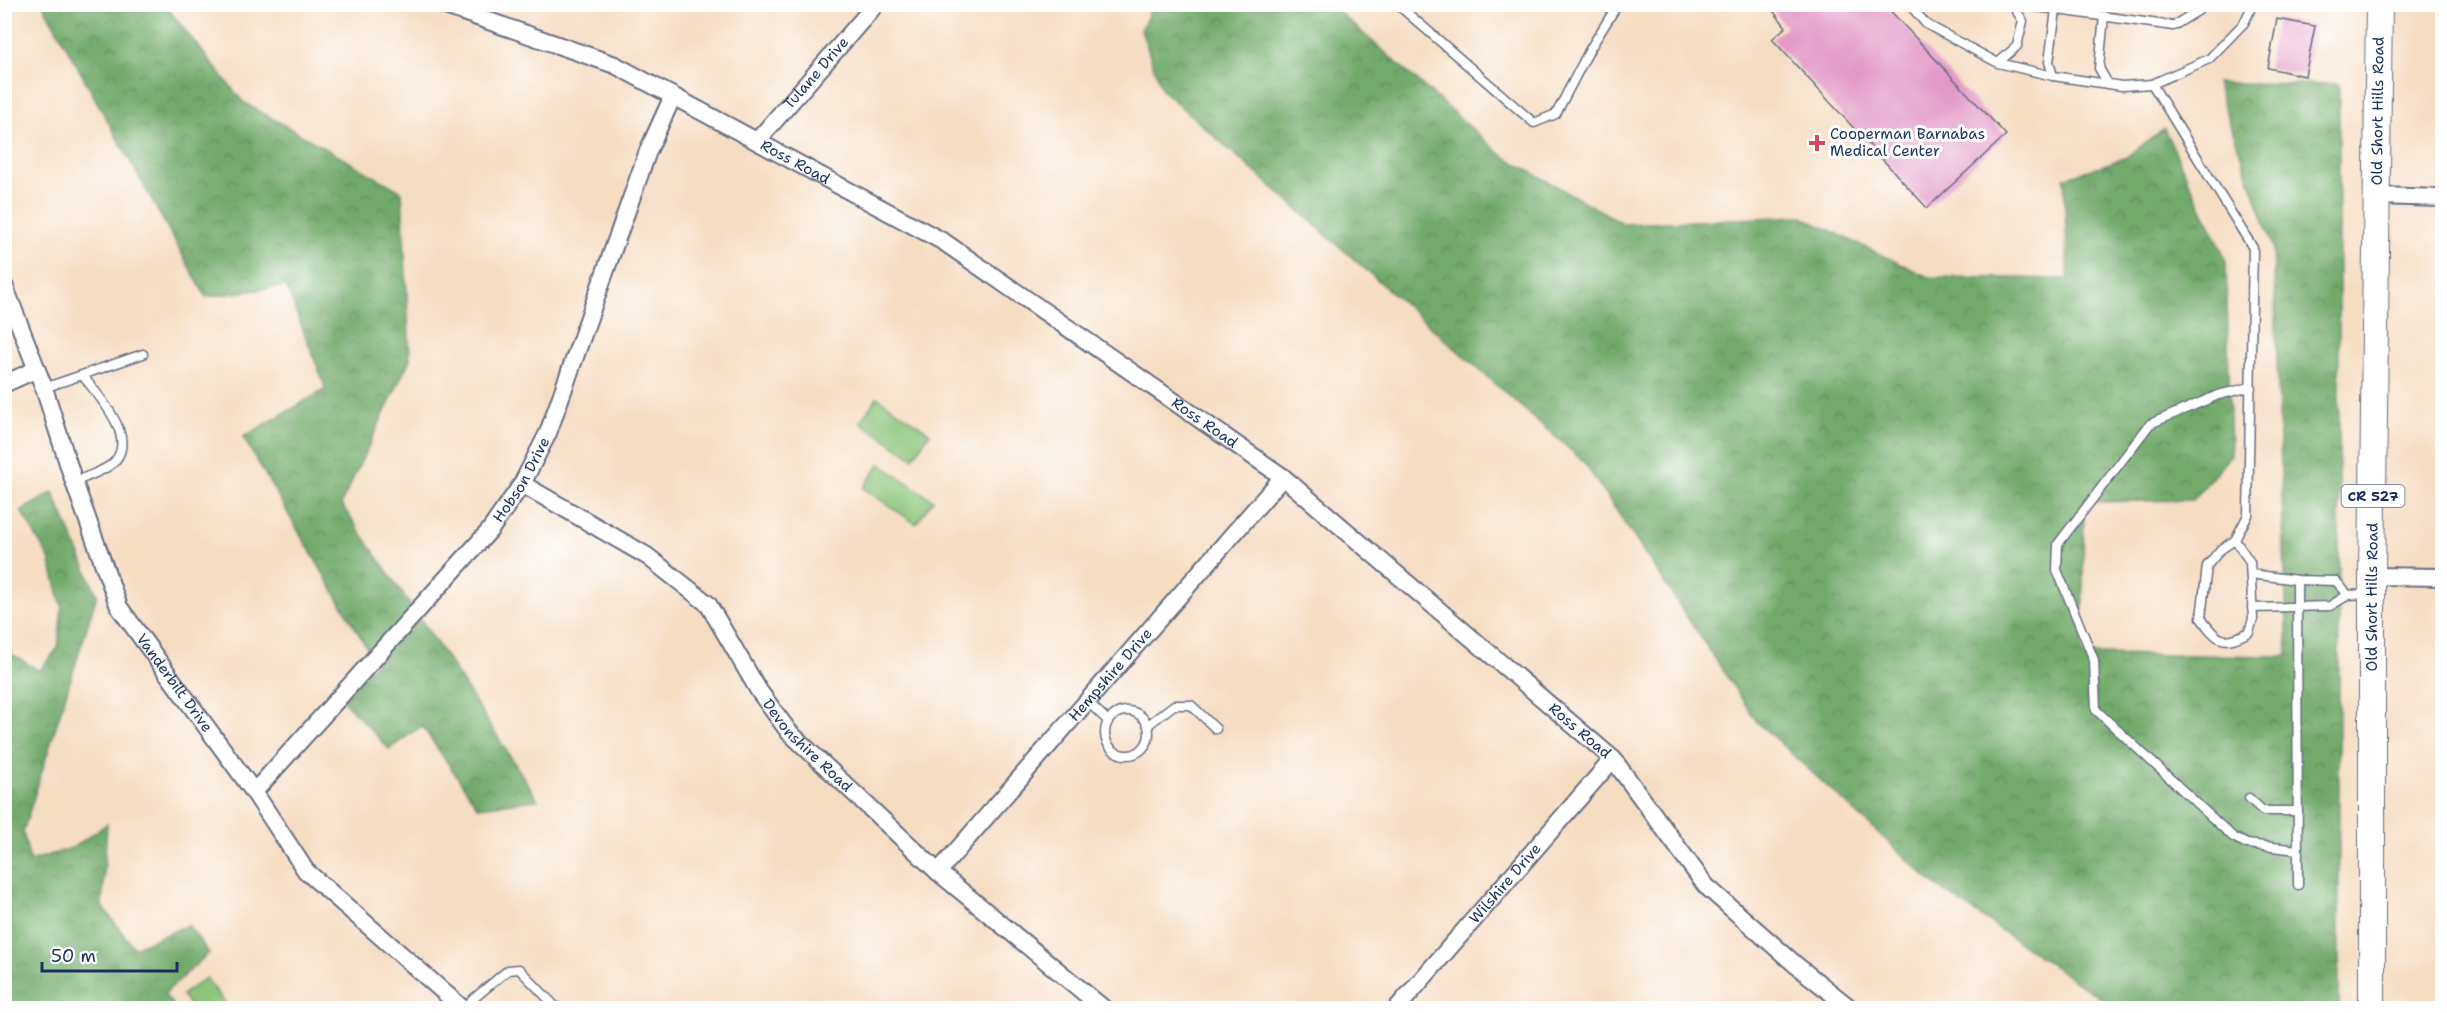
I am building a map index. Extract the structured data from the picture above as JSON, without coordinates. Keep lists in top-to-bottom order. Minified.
{"streets":{"main road":["Old Short Hills Road","CR 527"],"street":["Tulane Drive","Ross Road","Hobson Drive","Hempshire Drive","Vanderbilt Drive","Devonshire Road","Wilshire Drive"]},"crossings":[["Tulane Drive","Ross Road"],["Ross Road","Hobson Drive"],["Ross Road","Hempshire Drive"],["Ross Road","Wilshire Drive"],["Hobson Drive","Vanderbilt Drive"],["Hobson Drive","Devonshire Road"],["Hempshire Drive","Devonshire Road"]],"places":{"health":["Cooperman Barnabas Medical Center"]},"scale_bar":"50 m"}
